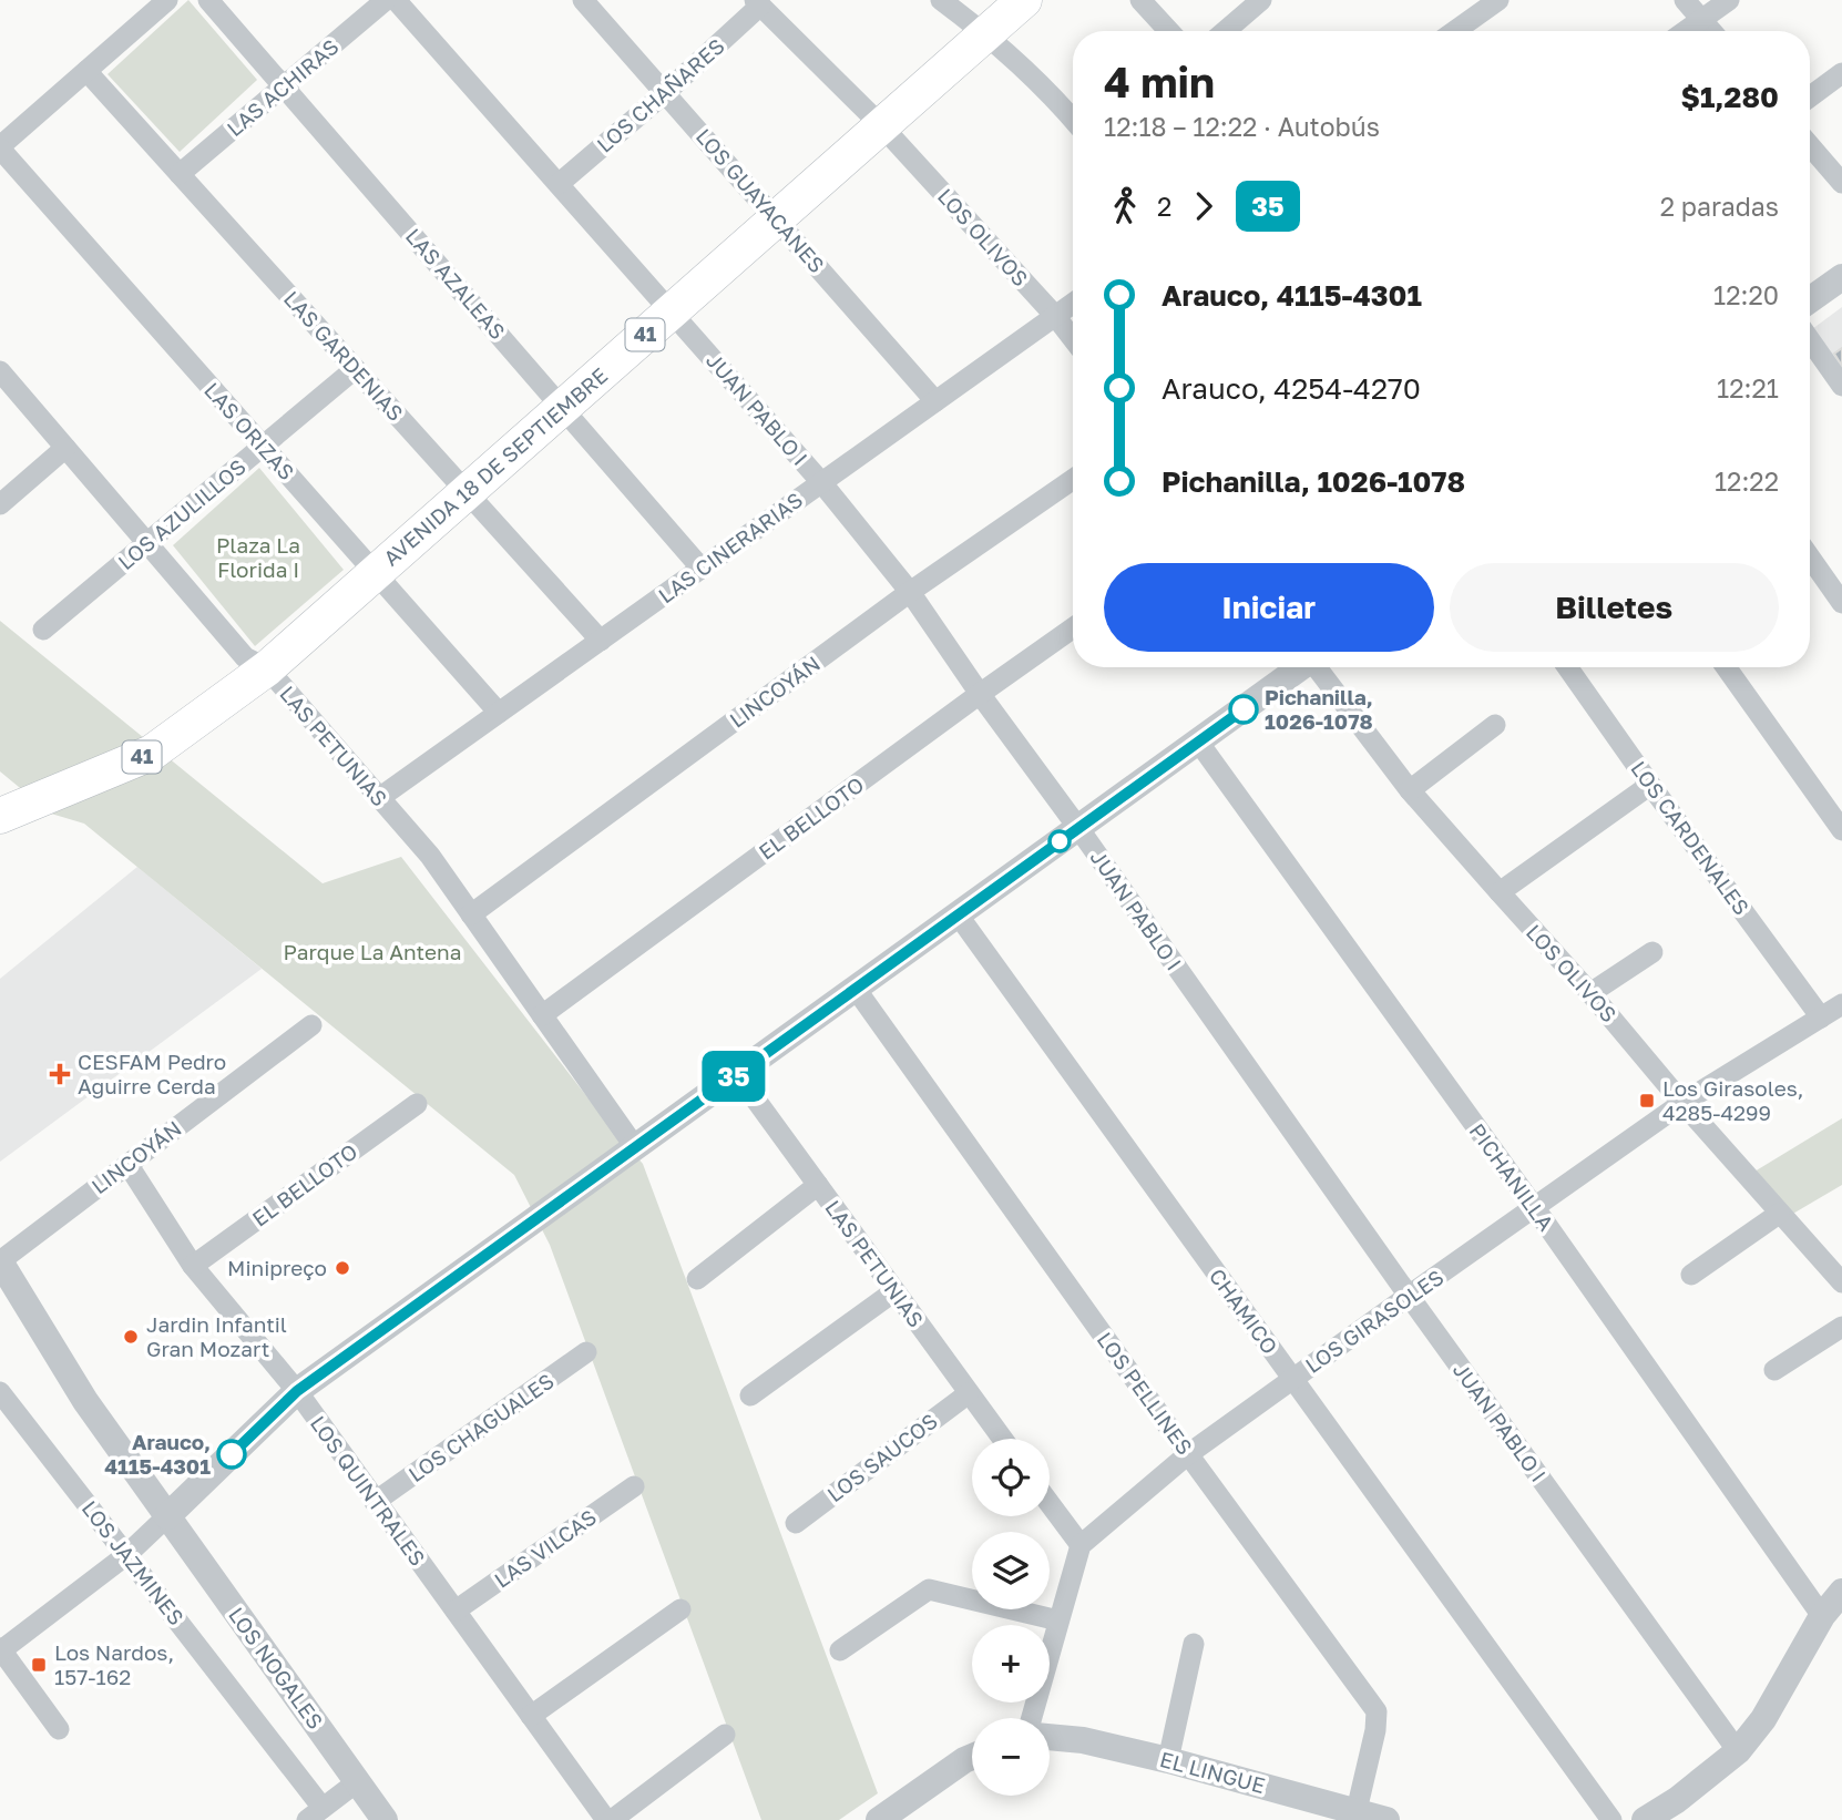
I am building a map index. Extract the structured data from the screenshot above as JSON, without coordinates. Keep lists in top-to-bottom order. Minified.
{"streets":{"main road":["41","AVENIDA 18 DE SEPTIEMBRE"],"street":["LAS ACHIRAS","LOS CHAÑARES","LOS GUAYACANES","LOS OLIVOS","LAS AZALEAS","LAS GARDENIAS","JUAN PABLO I","LAS ORIZAS","LOS AZULILLOS","LAS CINERARIAS","LINCOYÁN","LAS PETUNIAS","EL BELLOTO","LOS CARDENALES","PICHANILLA","CHAMICO","LOS GIRASOLES","LOS PELLINES","LOS CHAGUALES","LOS SAUCOS","LOS QUINTRALES","LAS VILCAS","LOS JAZMINES","LOS NOGALES","EL LINGUE"]},"crossings":[["LAS ACHIRAS","LAS AZALEAS"],["LAS ACHIRAS","LAS GARDENIAS"],["LOS CHAÑARES","LOS GUAYACANES"],["LOS CHAÑARES","LOS OLIVOS"],["LOS CHAÑARES","JUAN PABLO I"],["LOS GUAYACANES","AVENIDA 18 DE SEPTIEMBRE"],["LOS GUAYACANES","LAS CINERARIAS"],["LOS OLIVOS","AVENIDA 18 DE SEPTIEMBRE"],["LOS OLIVOS","LAS CINERARIAS"],["LOS OLIVOS","LOS GIRASOLES"],["LAS AZALEAS","AVENIDA 18 DE SEPTIEMBRE"],["LAS AZALEAS","LAS CINERARIAS"],["LAS GARDENIAS","AVENIDA 18 DE SEPTIEMBRE"],["LAS GARDENIAS","LOS AZULILLOS"],["LAS GARDENIAS","LAS CINERARIAS"],["JUAN PABLO I","AVENIDA 18 DE SEPTIEMBRE"],["JUAN PABLO I","LAS CINERARIAS"],["JUAN PABLO I","LINCOYÁN"],["JUAN PABLO I","EL BELLOTO"],["JUAN PABLO I","LOS GIRASOLES"],["LAS ORIZAS","AVENIDA 18 DE SEPTIEMBRE"],["LAS ORIZAS","LOS AZULILLOS"],["LAS ORIZAS","LAS CINERARIAS"],["AVENIDA 18 DE SEPTIEMBRE","LAS PETUNIAS"],["LOS AZULILLOS","LAS PETUNIAS"],["LAS CINERARIAS","LAS PETUNIAS"],["LINCOYÁN","LAS PETUNIAS"],["LINCOYÁN","LOS QUINTRALES"],["LINCOYÁN","LOS NOGALES"],["LAS PETUNIAS","EL BELLOTO"],["LAS PETUNIAS","LOS SAUCOS"],["EL BELLOTO","LOS QUINTRALES"],["LOS CARDENALES","LOS GIRASOLES"],["PICHANILLA","LOS GIRASOLES"],["CHAMICO","LOS GIRASOLES"],["LOS GIRASOLES","LOS PELLINES"],["LOS PELLINES","EL LINGUE"],["LOS CHAGUALES","LOS QUINTRALES"],["LOS QUINTRALES","LAS VILCAS"]],"parks":["Plaza La Florida I","Parque La Antena"],"places":{"other":["Pichanilla, 1026-1078","Minipreço","Jardin Infantil Gran Mozart","Arauco, 4115-4301"],"health":["CESFAM Pedro Aguirre Cerda"],"transit":["Los Girasoles, 4285-4299","Los Nardos, 157-162"]},"lines":["bus line 35"],"page":{"on_map":"35","heading":["4 min","12:18 – 12:22 · Autobús","$1,280"],"legs":["2","35","2 paradas"],"list":[{"name":"Arauco, 4115-4301","value":"12:20"},{"name":"Arauco, 4254-4270","value":"12:21"},{"name":"Pichanilla, 1026-1078","value":"12:22"}],"buttons":["Iniciar","Billetes"],"map_buttons":["+","−"]}}
